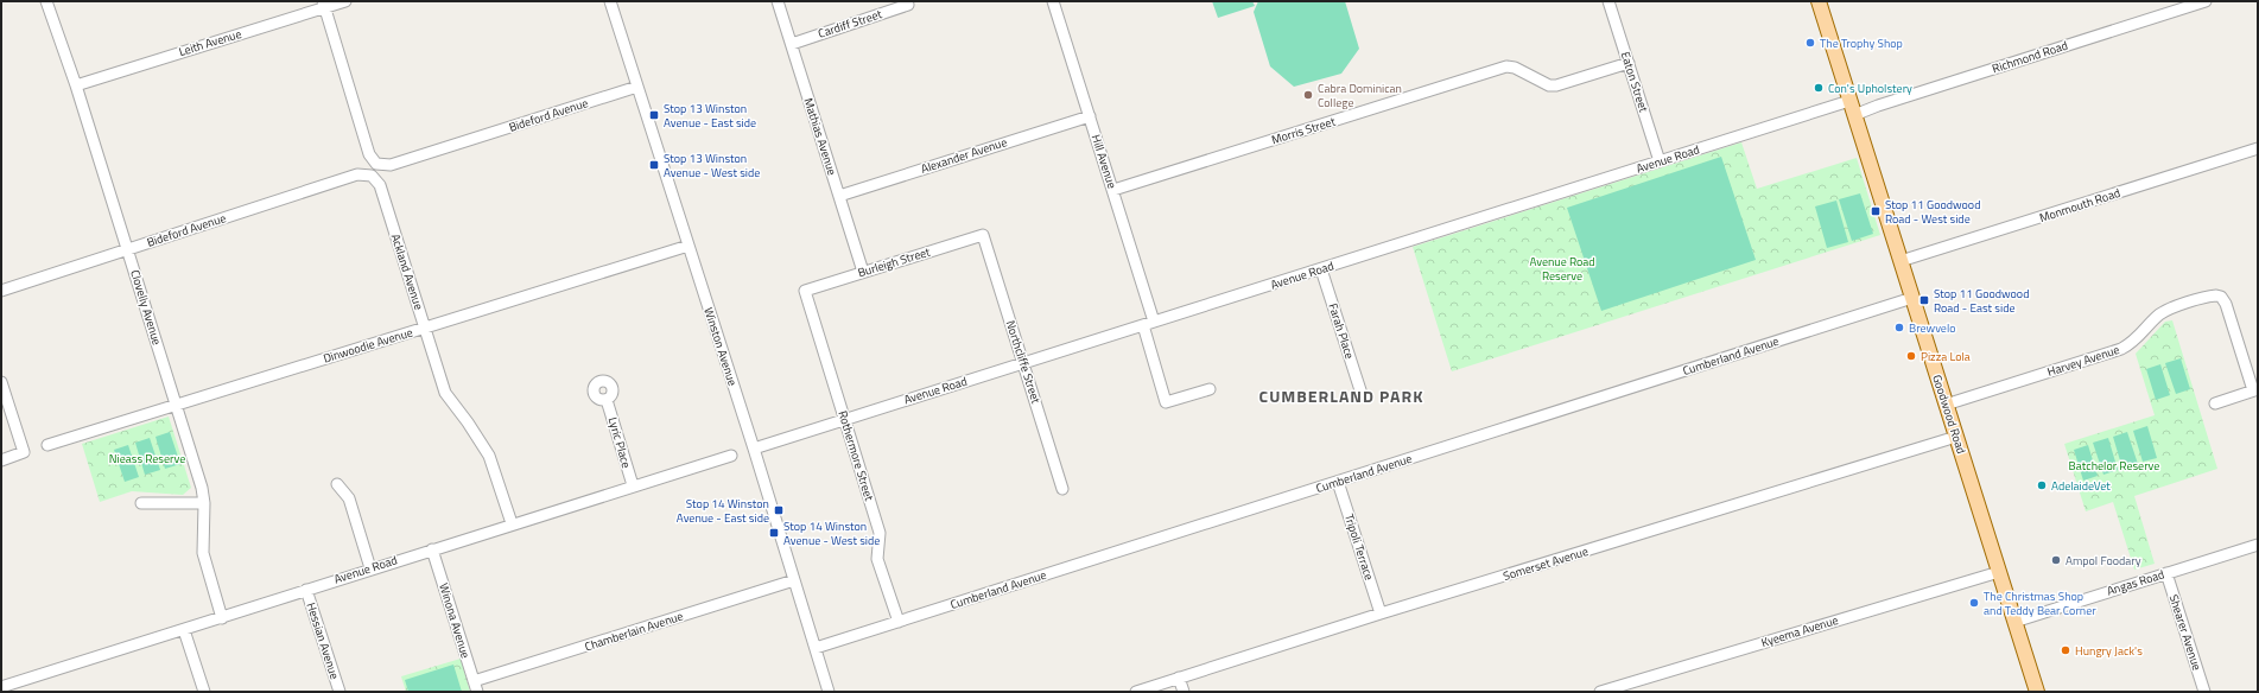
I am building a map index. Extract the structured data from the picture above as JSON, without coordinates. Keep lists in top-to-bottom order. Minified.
{"streets":{"main road":["Goodwood Road"],"street":["Cardiff Street","Leith Avenue","Richmond Road","Eaton Street","Bideford Avenue","Morris Street","Mathias Avenue","Alexander Avenue","Avenue Road","Hill Avenue","Monmouth Road","Burleigh Street","Ackland Avenue","Clovelly Avenue","Farah Place","Dinwoodie Avenue","Winston Avenue","Cumberland Avenue","Harvey Avenue","Northcliffe Street","Lyric Place","Rothermore Street","Tripoli Terrace","Somerset Avenue","Angas Road","Winona Avenue","Chamberlain Avenue","Kyeema Avenue","Shearer Avenue","Hessian Avenue"]},"crossings":[["Cardiff Street","Mathias Avenue"],["Leith Avenue","Bideford Avenue"],["Leith Avenue","Clovelly Avenue"],["Richmond Road","Goodwood Road"],["Eaton Street","Morris Street"],["Eaton Street","Avenue Road"],["Bideford Avenue","Ackland Avenue"],["Bideford Avenue","Clovelly Avenue"],["Bideford Avenue","Winston Avenue"],["Morris Street","Hill Avenue"],["Mathias Avenue","Alexander Avenue"],["Mathias Avenue","Burleigh Street"],["Alexander Avenue","Hill Avenue"],["Avenue Road","Hill Avenue"],["Avenue Road","Ackland Avenue"],["Avenue Road","Clovelly Avenue"],["Avenue Road","Farah Place"],["Avenue Road","Winston Avenue"],["Avenue Road","Northcliffe Street"],["Avenue Road","Goodwood Road"],["Avenue Road","Lyric Place"],["Avenue Road","Rothermore Street"],["Avenue Road","Winona Avenue"],["Avenue Road","Hessian Avenue"],["Monmouth Road","Goodwood Road"],["Burleigh Street","Northcliffe Street"],["Burleigh Street","Rothermore Street"],["Ackland Avenue","Dinwoodie Avenue"],["Clovelly Avenue","Dinwoodie Avenue"],["Dinwoodie Avenue","Winston Avenue"],["Winston Avenue","Cumberland Avenue"],["Winston Avenue","Chamberlain Avenue"],["Cumberland Avenue","Goodwood Road"],["Cumberland Avenue","Rothermore Street"],["Cumberland Avenue","Tripoli Terrace"],["Harvey Avenue","Goodwood Road"],["Goodwood Road","Somerset Avenue"],["Goodwood Road","Angas Road"],["Goodwood Road","Kyeema Avenue"],["Tripoli Terrace","Somerset Avenue"],["Angas Road","Shearer Avenue"],["Winona Avenue","Chamberlain Avenue"]],"districts":["CUMBERLAND PARK"],"parks":["Avenue Road Reserve","Nieass Reserve","Batchelor Reserve"],"places":{"other":["The Trophy Shop","Con's Upholstery","Cabra Dominican College","Brewvelo","Pizza Lola","AdelaideVet","Ampol Foodary","The Christmas Shop and Teddy Bear Corner","Hungry Jack's"],"transit":["Stop 13 Winston Avenue - East side","Stop 13 Winston Avenue - West side","Stop 11 Goodwood Road - West side","Stop 11 Goodwood Road - East side","Stop 14 Winston Avenue - East side","Stop 14 Winston Avenue - West side"]}}
